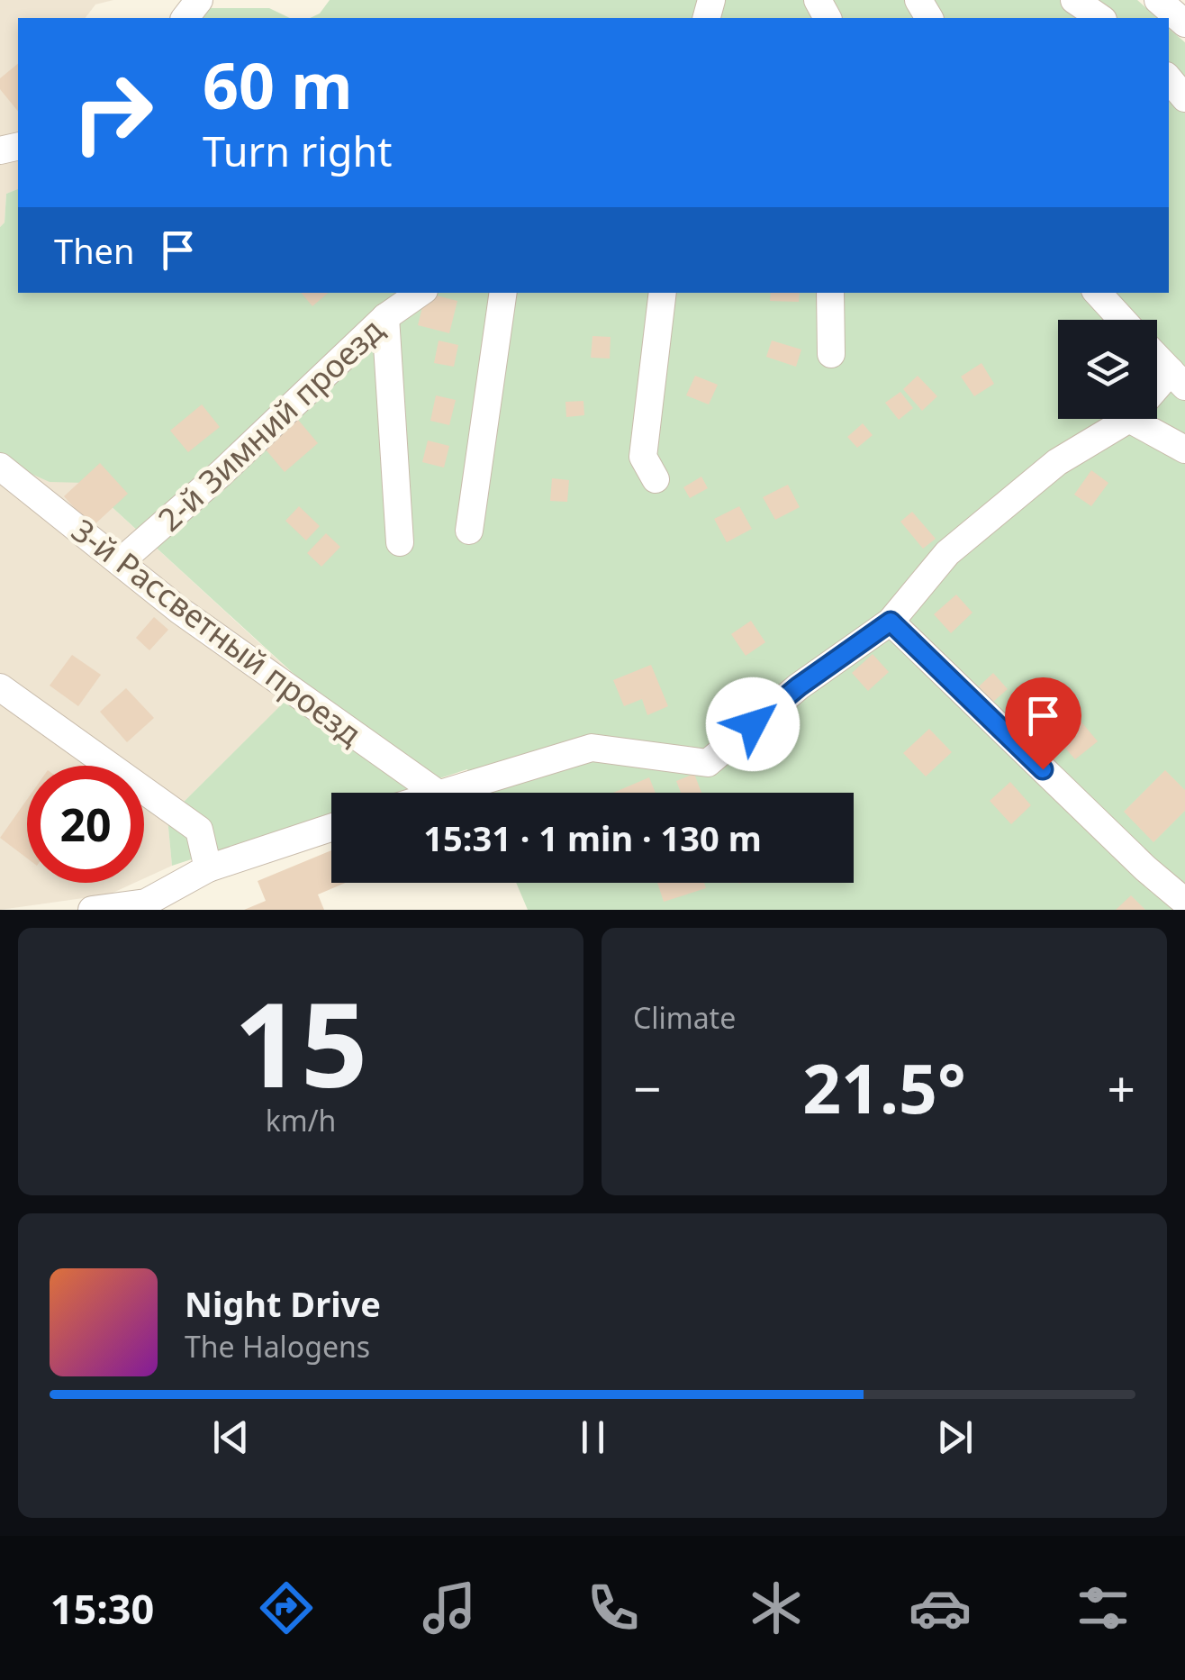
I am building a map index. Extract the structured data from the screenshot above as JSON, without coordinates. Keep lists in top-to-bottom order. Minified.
{"streets":{"street":["2-й Зимний проезд","3-й Рассветный проезд"]},"crossings":[["2-й Зимний проезд","3-й Рассветный проезд"]],"page":{"turn":["60 m","Turn right"],"then":"Then","limit":"20","trip":"15:31 · 1 min · 130 m","tile":[["15","km/h"],"Climate"],"heat":["−","21.5°","+"],"song":["Night Drive","The Halogens"],"tabs":"15:30"}}
